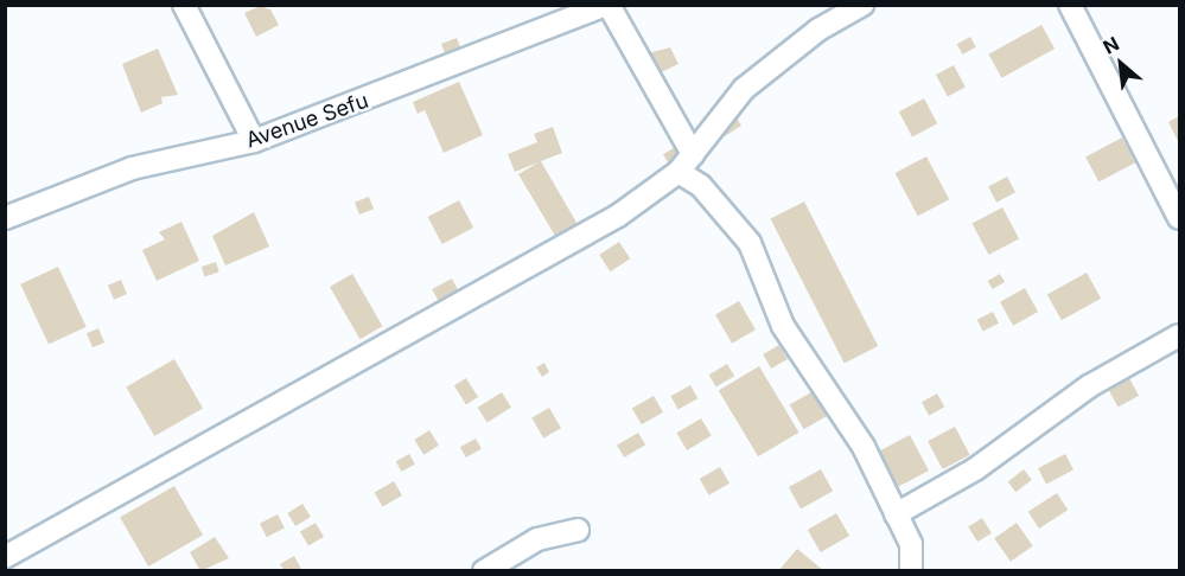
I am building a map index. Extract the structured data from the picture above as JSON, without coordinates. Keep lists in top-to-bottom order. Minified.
{"streets":{"street":["Avenue Sefu"]},"north":"top left"}
